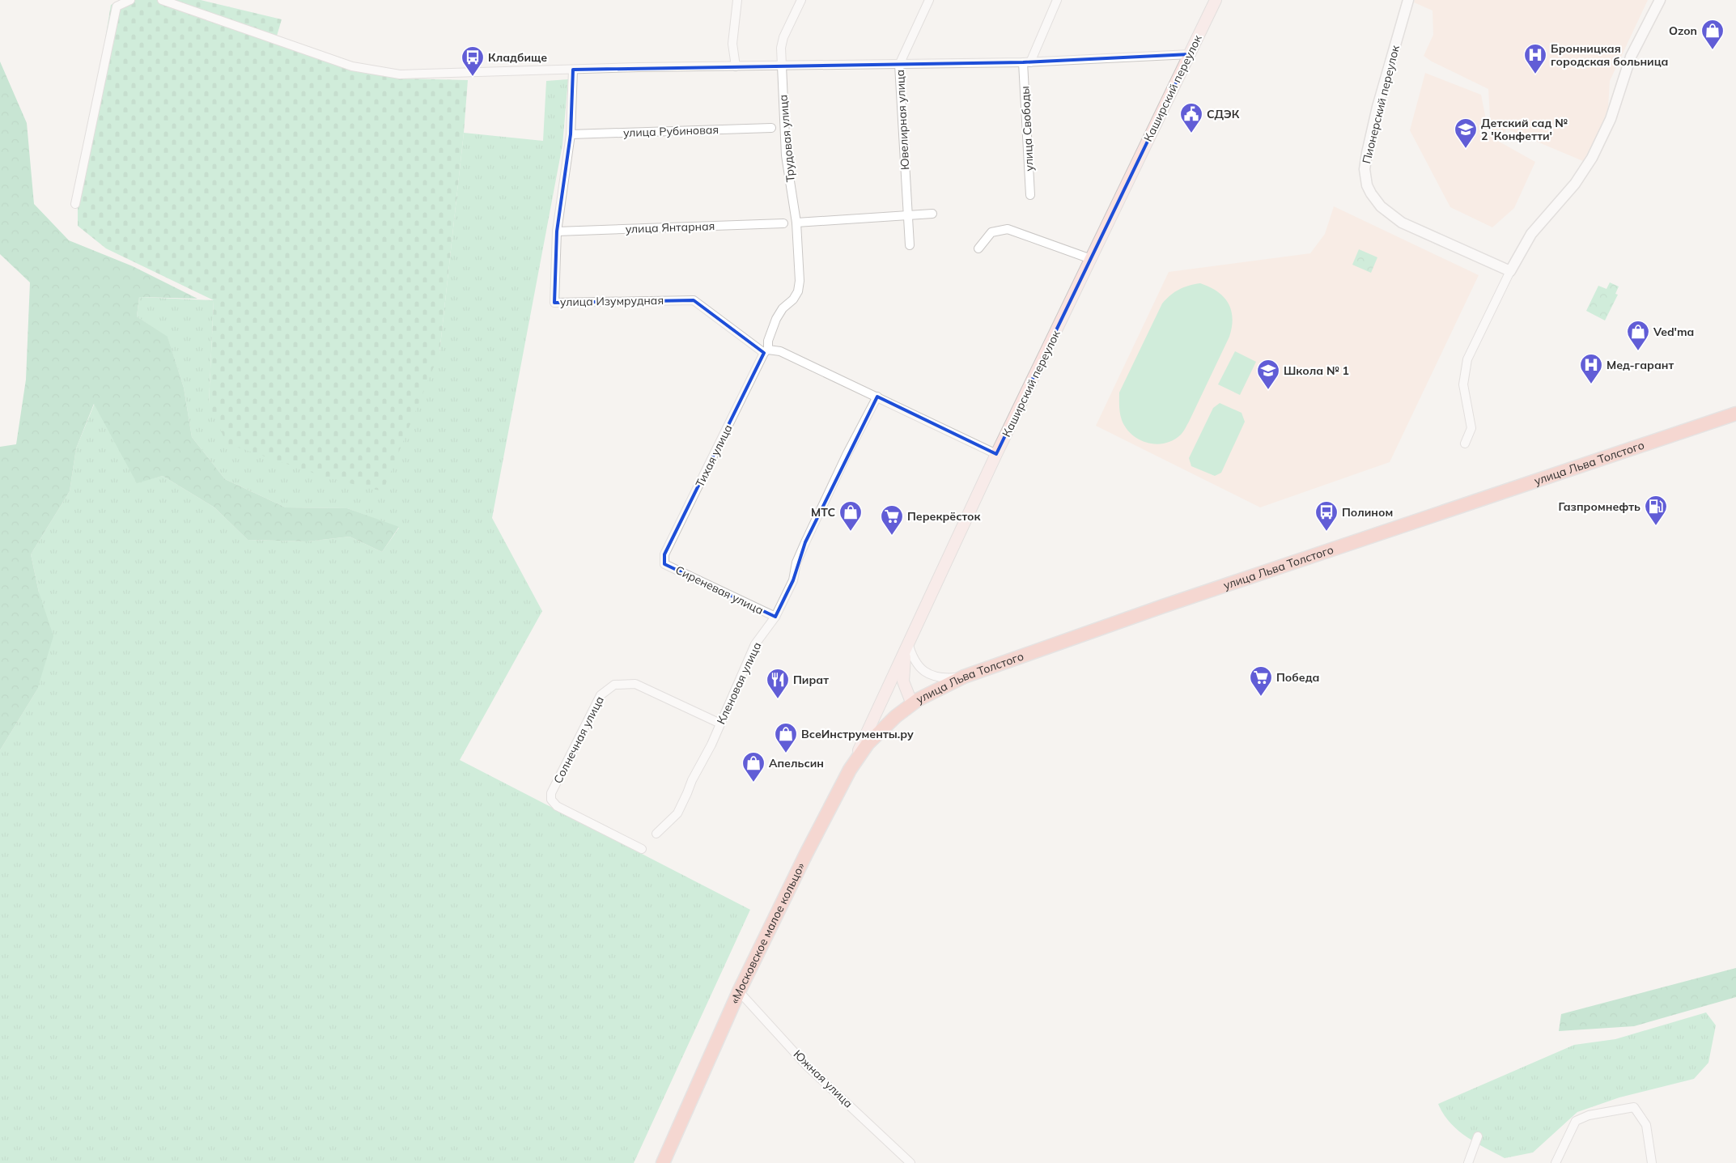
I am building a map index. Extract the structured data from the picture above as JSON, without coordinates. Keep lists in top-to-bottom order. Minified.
{"streets":{"highway":["улица Льва Толстого","«Московское малое кольцо»"],"main road":["Каширский переулок"],"street":["Пионерский переулок","Ювелирная улица","улица Свободы","улица Рубиновая","Трудовая улица","улица Янтарная","улица Изумрудная","Тихая улица","Сиреневая улица","Кленовая улица","Солнечная улица","Южная улица"]},"crossings":[["Каширский переулок","улица Льва Толстого"],["Каширский переулок","«Московское малое кольцо»"],["улица Рубиновая","улица Изумрудная"],["Трудовая улица","Тихая улица"],["улица Янтарная","улица Изумрудная"],["улица Изумрудная","Тихая улица"],["Тихая улица","Сиреневая улица"],["улица Льва Толстого","«Московское малое кольцо»"],["Сиреневая улица","Кленовая улица"],["Кленовая улица","Солнечная улица"],["«Московское малое кольцо»","Южная улица"]],"places":{"shop":["Ozon","Ved'ma","МТС","ВсеИнструменты.ру","Апельсин"],"hospital":["Бронницкая городская больница","Мед-гарант"],"bus stop":["Кладбище","Полином"],"public building":["СДЭК"],"school or university":["Детский сад № 2 'Конфетти'","Школа № 1"],"fuel station":["Газпромнефть"],"supermarket":["Перекрёсток","Победа"],"restaurant":["Пират"]}}
